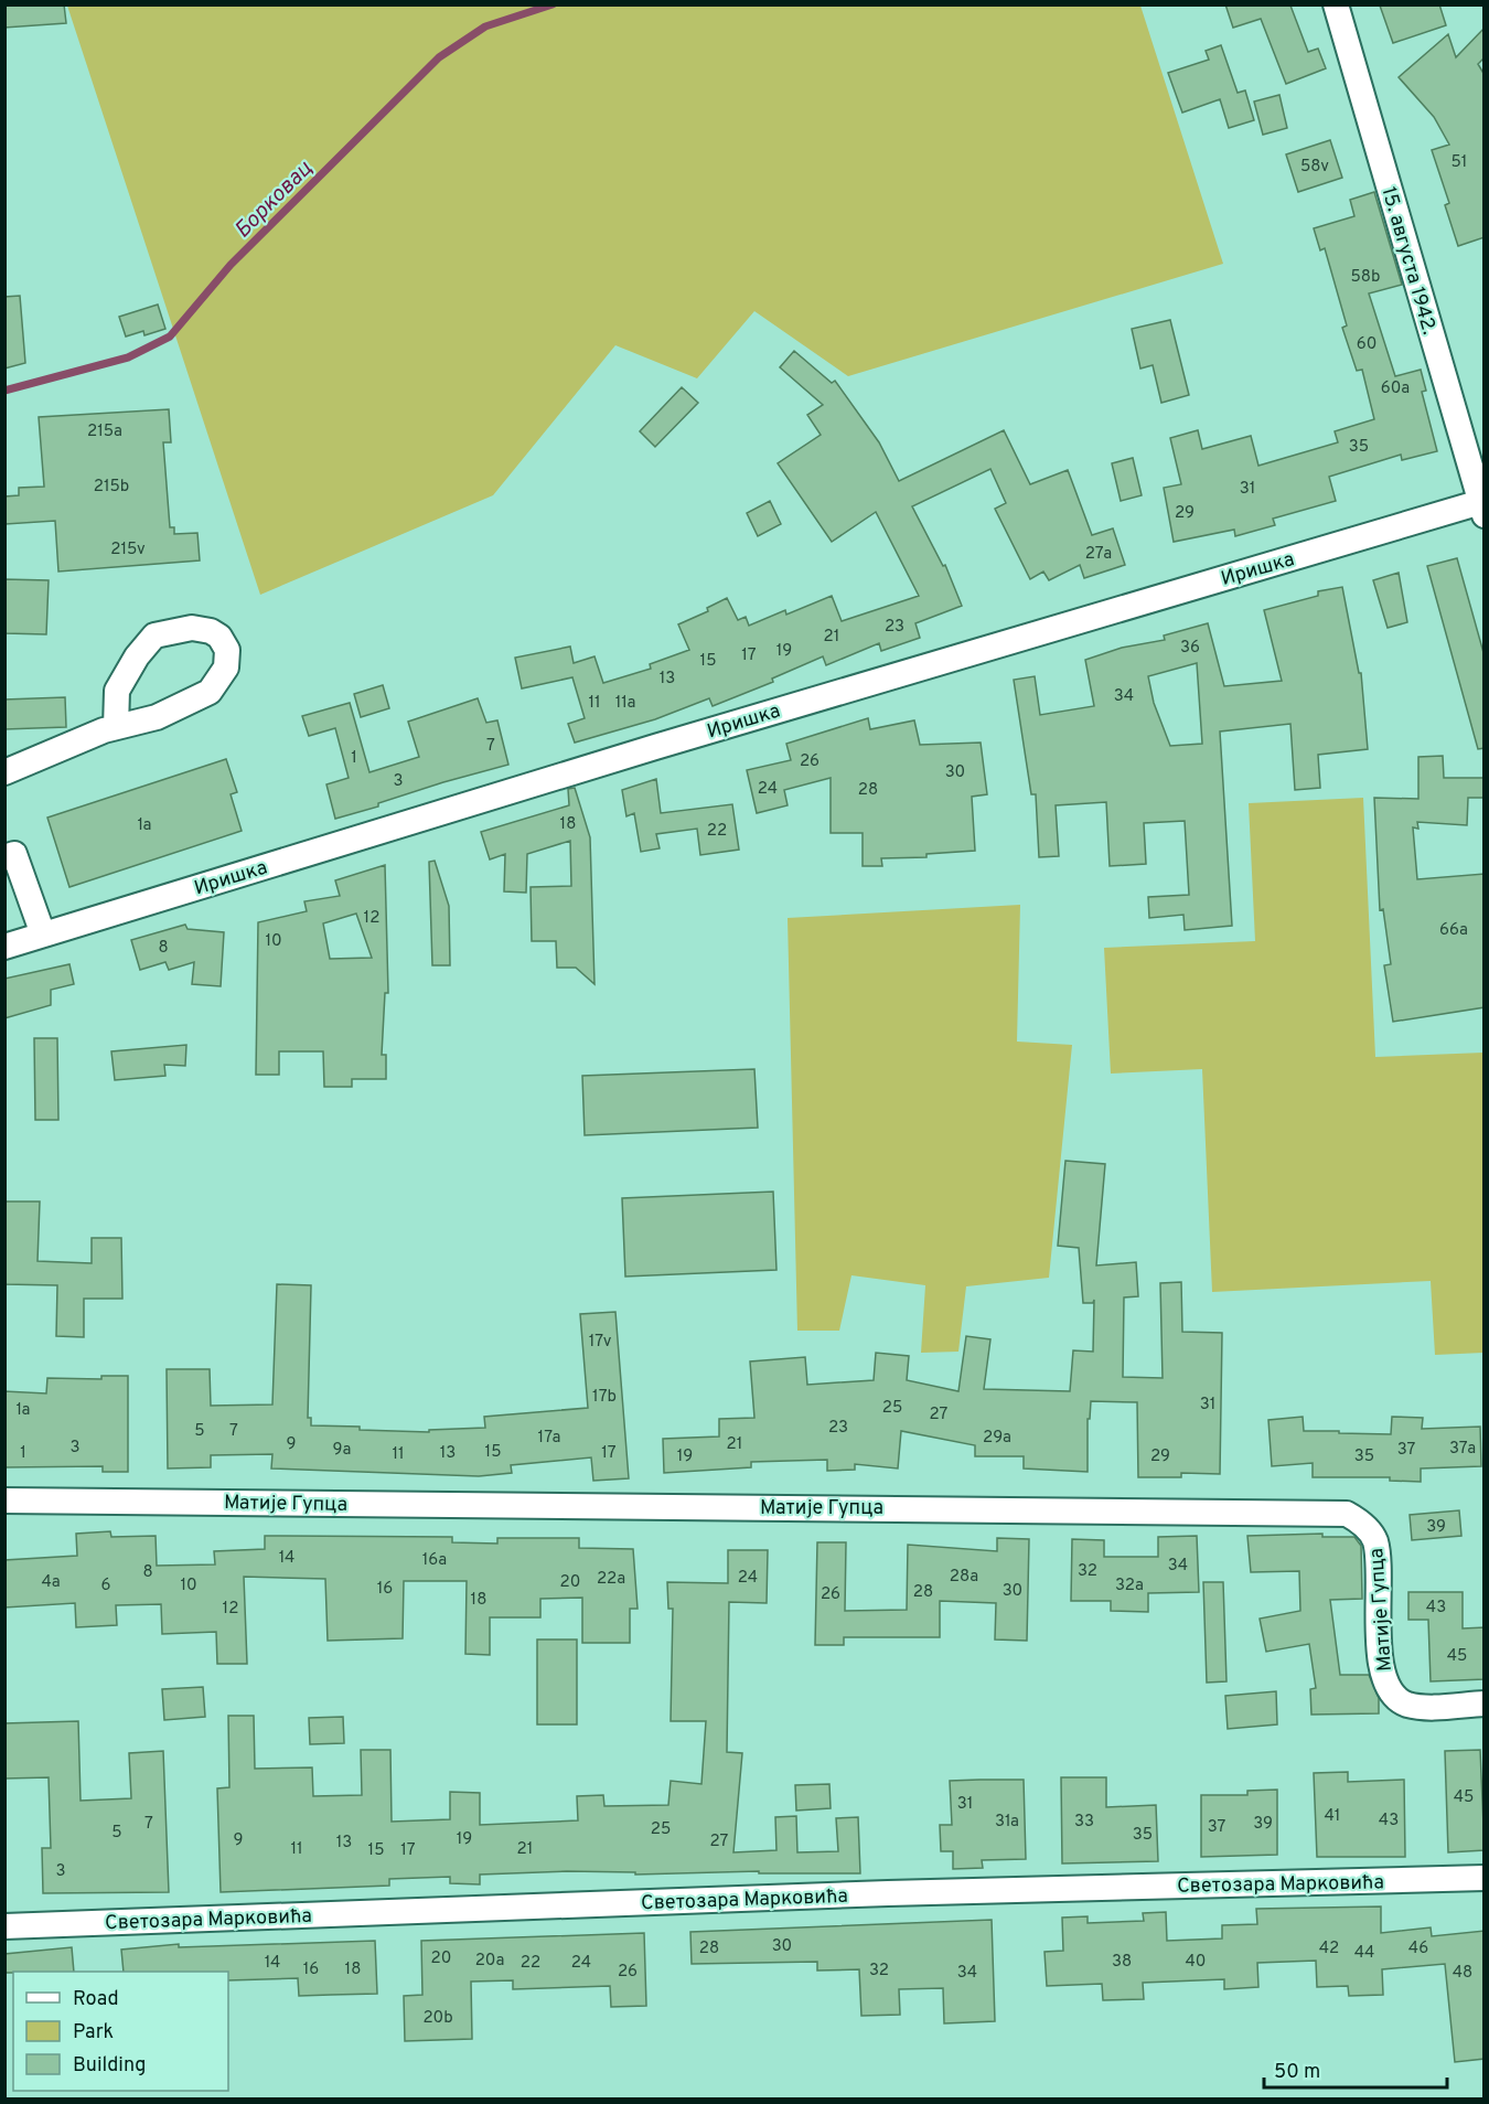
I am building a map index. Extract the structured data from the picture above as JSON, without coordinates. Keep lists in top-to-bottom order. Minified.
{"streets":{"street":["15. августа 1942.","Иришка","Матије Гупца","Светозара Марковића"]},"crossings":[["15. августа 1942.","Иришка"]],"water":["Борковац"],"house_numbers":["51","58v","58b","60","60a","215a","35","215b","31","29","215v","27a","23","21","36","19","17","15","13","34","11","11a","7","1","26","30","3","24","28","18","1a","22","12","66a","10","8","17v","17b","31","25","1a","27","23","5","7","17a","29a","9","21","3","37a","9a","37","15","1","13","17","11","19","29","35","39","14","16a","34","32","8","28a","24","22a","4a","20","6","10","32a","16","30","28","26","18","43","12","45","45","31","41","43","31a","33","7","39","37","25","5","35","19","9","27","13","11","21","15","17","3","30","28","42","46","44","20","20a","38","40","14","22","24","16","18","32","26","34","48","20b"],"legend":["Road","Park","Building"],"scale_bar":"50 m"}
